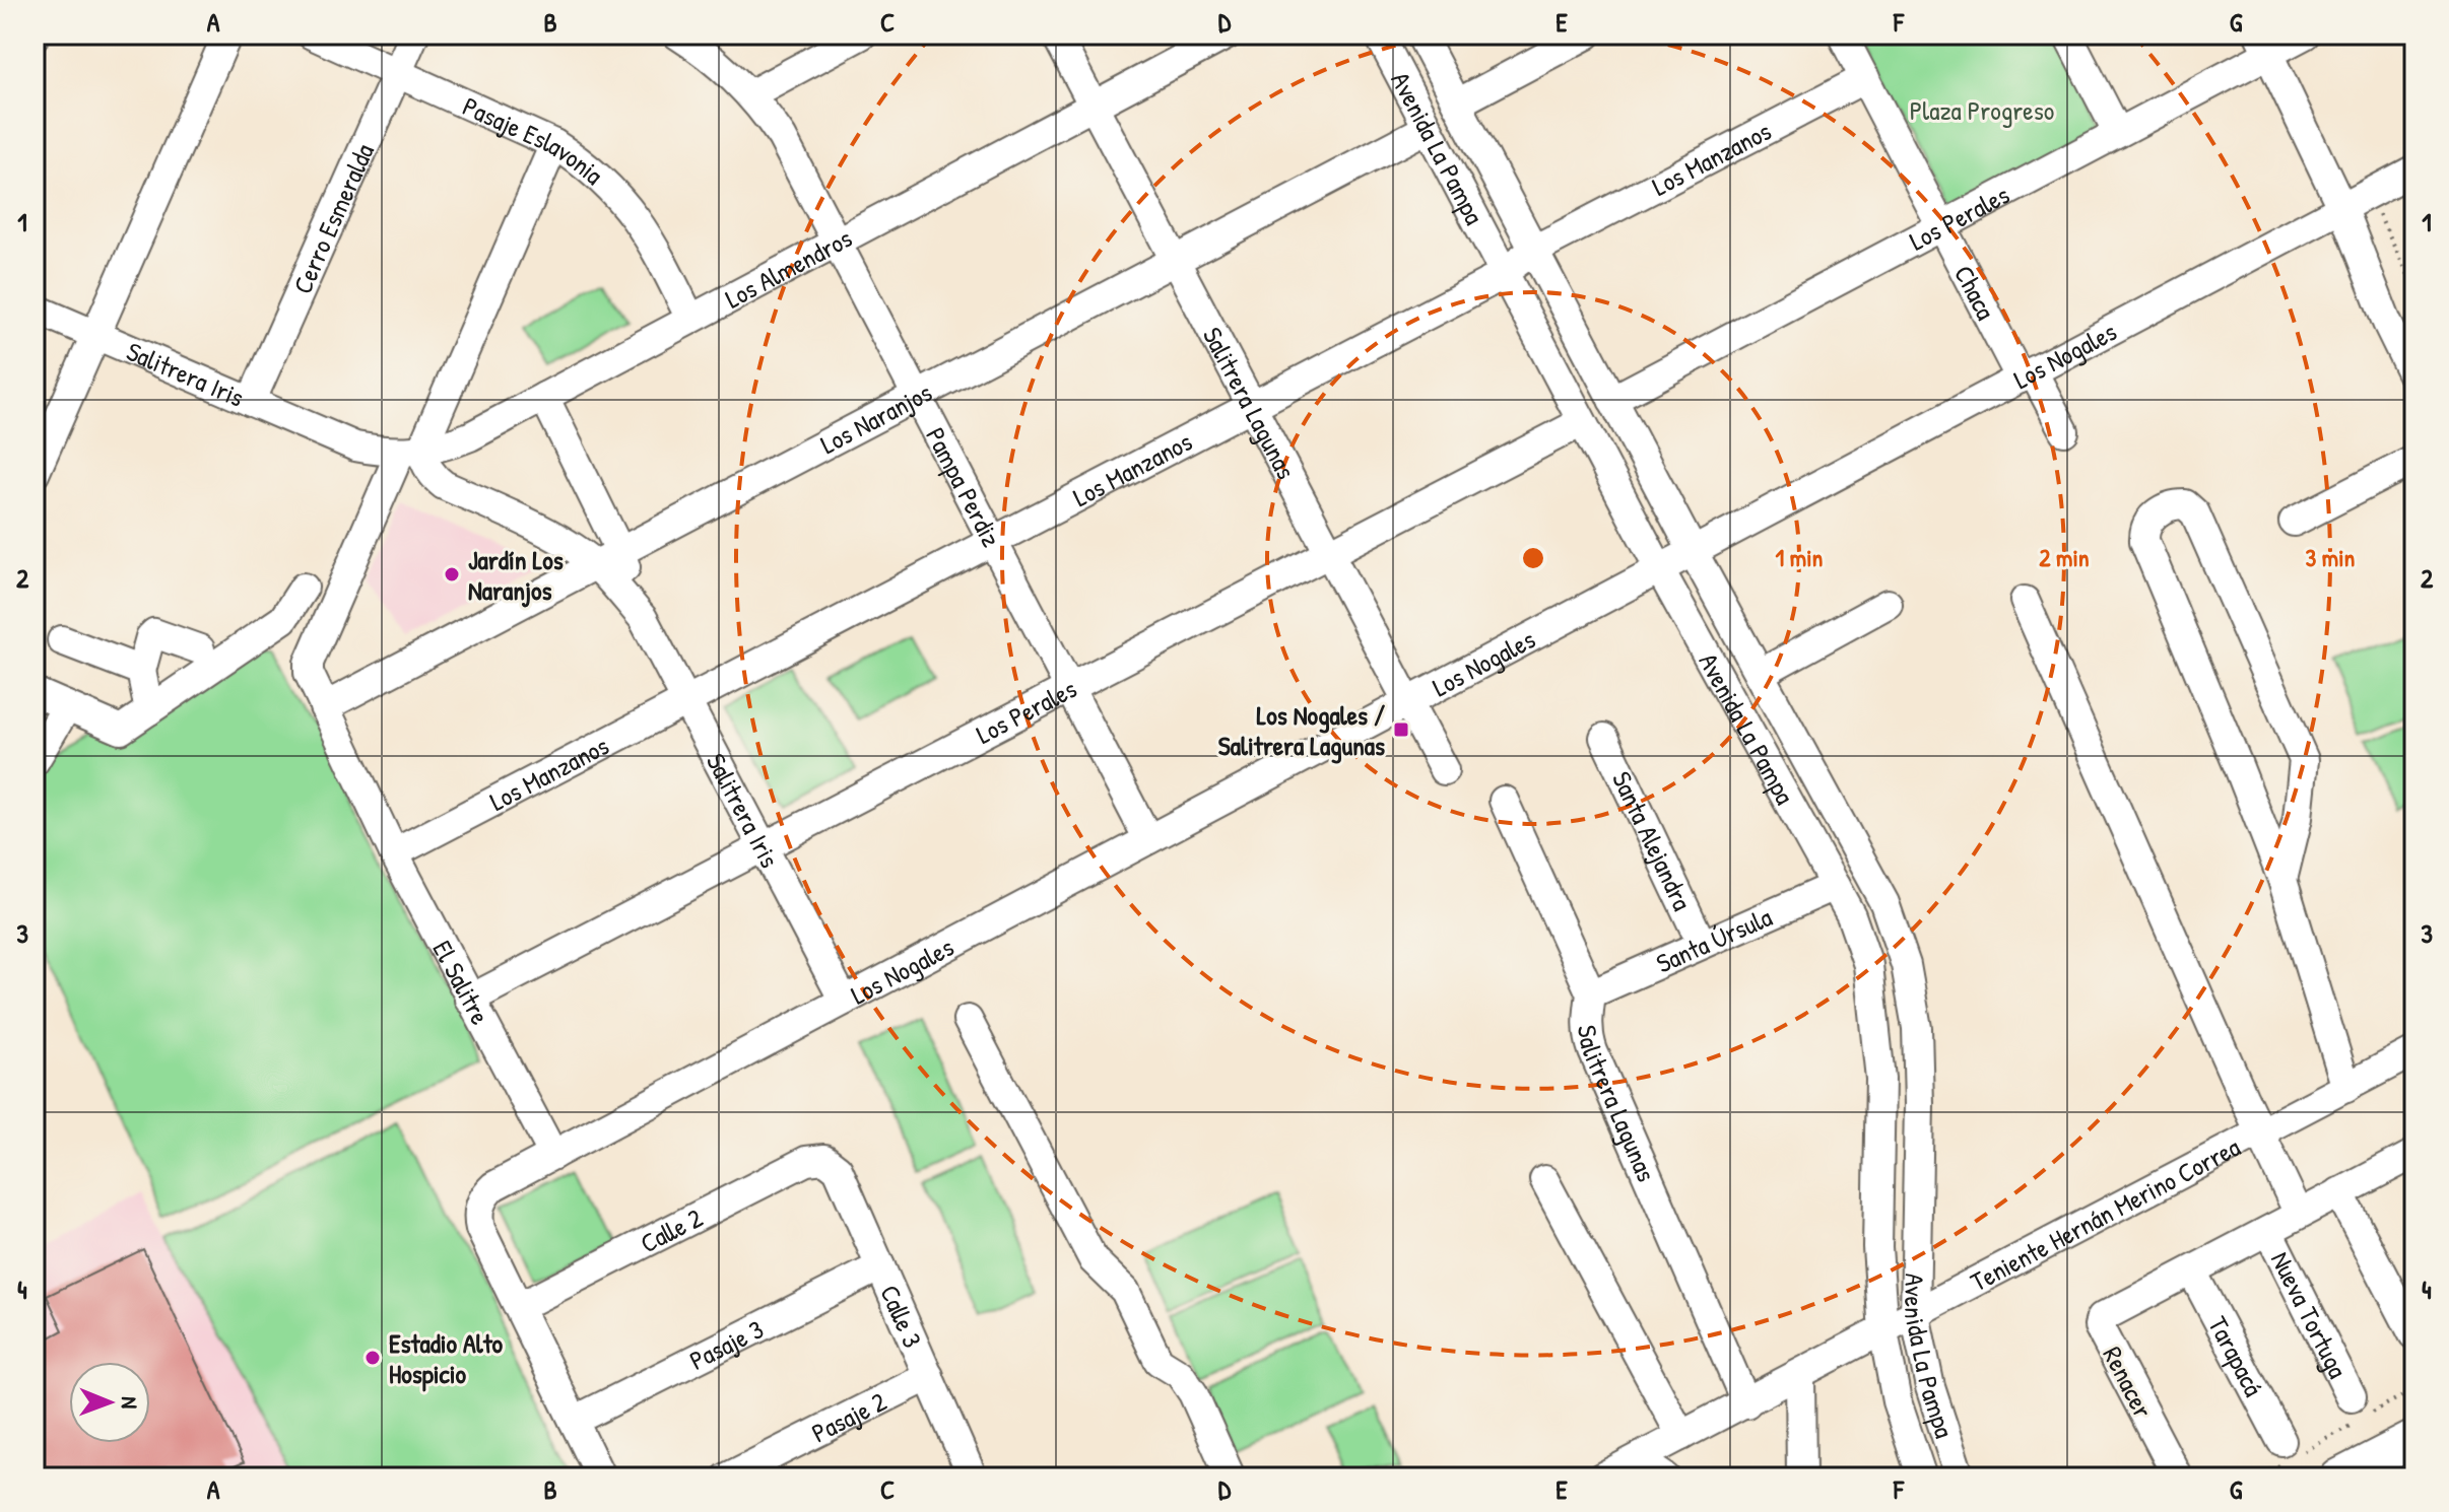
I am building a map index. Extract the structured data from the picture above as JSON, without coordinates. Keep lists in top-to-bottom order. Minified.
{"streets":{"street":["Pasaje Eslavonia","Avenida La Pampa","Los Manzanos","Los Perales","Cerro Esmeralda","Los Almendros","Chaca","Los Nogales","Salitrera Iris","Salitrera Lagunas","Los Naranjos","Pampa Perdiz","Santa Alejandra","Santa Úrsula","El Salitre","Teniente Hernán Merino Correa","Calle 2","Nueva Tortuga","Calle 3","Pasaje 3","Tarapacá","Renacer","Pasaje 2"]},"crossings":[["Pasaje Eslavonia","Cerro Esmeralda"],["Pasaje Eslavonia","Los Almendros"],["Pasaje Eslavonia","El Salitre"],["Avenida La Pampa","Los Manzanos"],["Avenida La Pampa","Los Perales"],["Avenida La Pampa","Los Nogales"],["Avenida La Pampa","Los Naranjos"],["Avenida La Pampa","Santa Úrsula"],["Avenida La Pampa","Teniente Hernán Merino Correa"],["Los Manzanos","Chaca"],["Los Manzanos","Salitrera Iris"],["Los Manzanos","Salitrera Lagunas"],["Los Manzanos","Pampa Perdiz"],["Los Manzanos","El Salitre"],["Los Perales","Chaca"],["Los Perales","Salitrera Iris"],["Los Perales","Salitrera Lagunas"],["Los Perales","Pampa Perdiz"],["Los Perales","El Salitre"],["Cerro Esmeralda","Salitrera Iris"],["Los Almendros","Salitrera Iris"],["Los Almendros","Salitrera Lagunas"],["Los Almendros","Pampa Perdiz"],["Los Almendros","El Salitre"],["Chaca","Los Nogales"],["Los Nogales","Salitrera Iris"],["Los Nogales","Salitrera Lagunas"],["Los Nogales","Pampa Perdiz"],["Los Nogales","El Salitre"],["Salitrera Iris","Los Naranjos"],["Salitrera Iris","El Salitre"],["Salitrera Lagunas","Los Naranjos"],["Salitrera Lagunas","Santa Úrsula"],["Salitrera Lagunas","Teniente Hernán Merino Correa"],["Los Naranjos","Pampa Perdiz"],["Los Naranjos","El Salitre"],["Santa Alejandra","Santa Úrsula"],["Calle 2","Calle 3"],["Calle 3","Pasaje 3"],["Calle 3","Pasaje 2"],["Tarapacá","Renacer"]],"parks":["Plaza Progreso"],"places":{"other":["Jardín Los Naranjos","Estadio Alto Hospicio"],"transit":["Los Nogales / Salitrera Lagunas"]},"north":"right","grid":{"columns":["A","B","C","D","E","F","G"],"rows":["1","2","3","4"]},"rings":["1 min","2 min","3 min"]}
